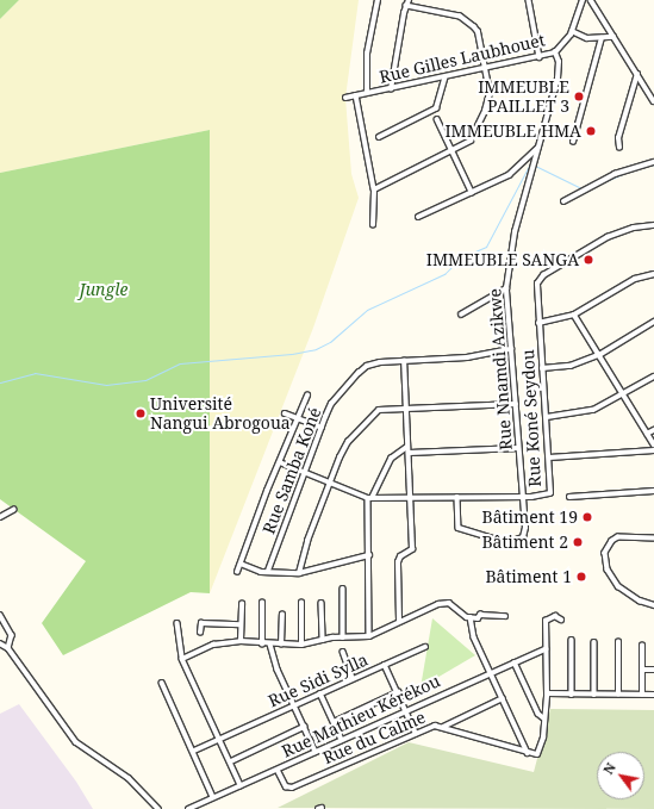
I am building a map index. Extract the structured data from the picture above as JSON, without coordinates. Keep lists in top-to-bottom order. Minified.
{"streets":{"street":["Rue Gilles Laubhouet","Rue Nnamdi Azikwe","Rue Koné Seydou","Rue Samba Koné","Rue Sidi Sylla","Rue Mathieu Kérékou","Rue du Calme"]},"crossings":[["Rue Gilles Laubhouet","Rue Nnamdi Azikwe"],["Rue Nnamdi Azikwe","Rue Koné Seydou"],["Rue Nnamdi Azikwe","Rue Samba Koné"],["Rue Koné Seydou","Rue Samba Koné"],["Rue Sidi Sylla","Rue Mathieu Kérékou"],["Rue Sidi Sylla","Rue du Calme"],["Rue Mathieu Kérékou","Rue du Calme"]],"parks":["Jungle"],"places":["IMMEUBLE PAILLET 3","IMMEUBLE HMA","IMMEUBLE SANGA","Université Nangui Abrogoua","Bâtiment 19","Bâtiment 2","Bâtiment 1"],"north":"top left"}
